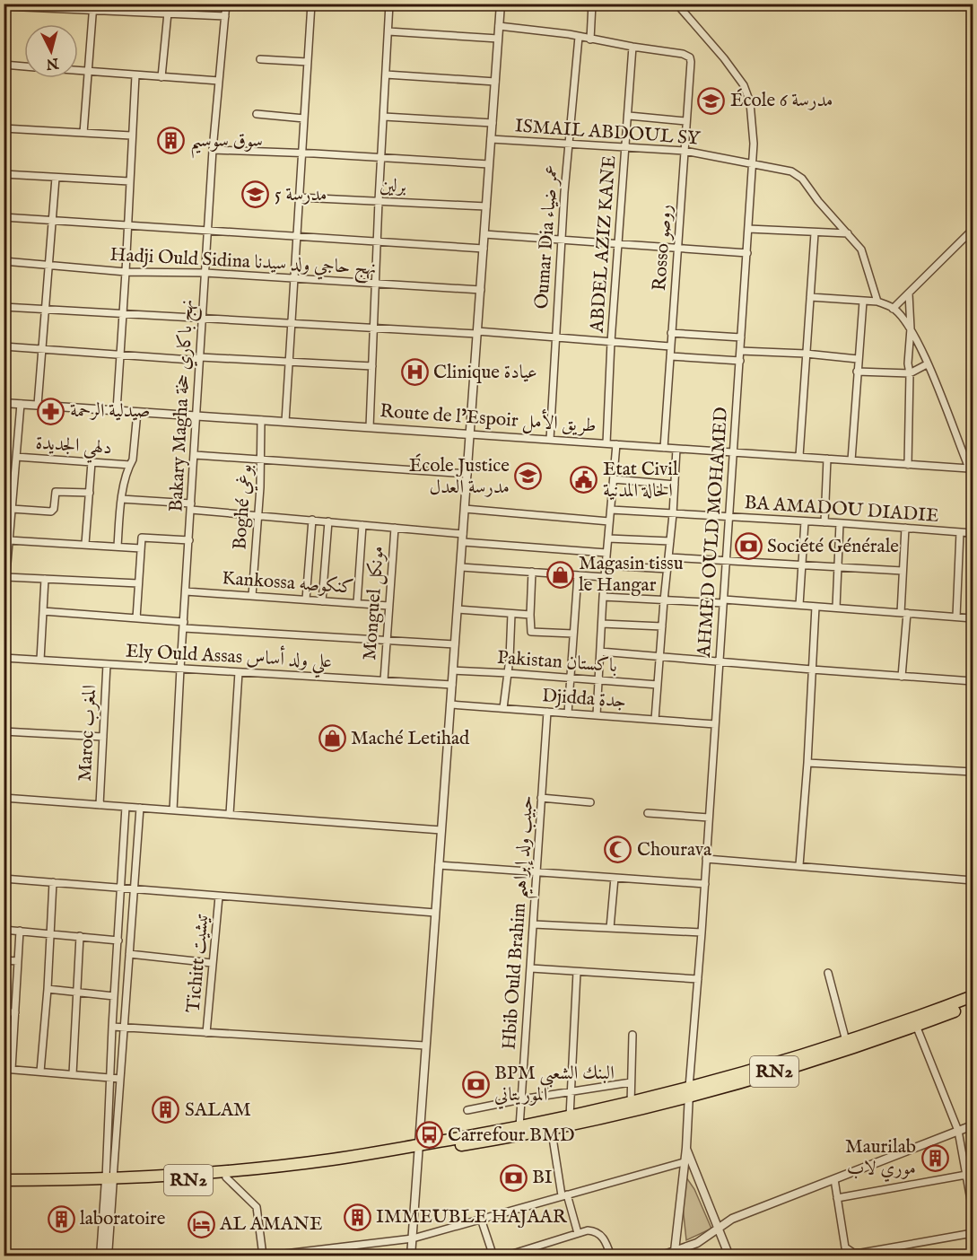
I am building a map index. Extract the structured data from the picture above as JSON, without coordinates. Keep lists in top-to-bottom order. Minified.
{"streets":{"highway":["RN2"],"street":["ISMAIL ABDOUL SY","برلين","Oumar Dia عمر ضياء","ABDEL AZIZ KANE","Rosso روصو","Hadji Ould Sidina نهج حاجي ولد سيدنا","Bakary Magha نهج باكاري حخة","Route de l’Espoir طريق الأمل","دلهي الجديدة","Boghé بوغي","BA AMADOU DIADIE","AHMED OULD MOHAMED","Kankossa كنكوصه","Monguel مونكل","Ely Ould Assas علي ولد أساس","Pakistan باكستان","Djidda جدة","Maroc المغرب","Hbib Ould Brahim حبيب ولد إبراهيم","Tichitt تيشيت"]},"crossings":[["ISMAIL ABDOUL SY","Oumar Dia عمر ضياء"],["ISMAIL ABDOUL SY","ABDEL AZIZ KANE"],["ISMAIL ABDOUL SY","Rosso روصو"],["ISMAIL ABDOUL SY","AHMED OULD MOHAMED"],["Oumar Dia عمر ضياء","Route de l’Espoir طريق الأمل"],["ABDEL AZIZ KANE","Rosso روصو"],["ABDEL AZIZ KANE","Route de l’Espoir طريق الأمل"],["Rosso روصو","Route de l’Espoir طريق الأمل"],["Hadji Ould Sidina نهج حاجي ولد سيدنا","Bakary Magha نهج باكاري حخة"],["Bakary Magha نهج باكاري حخة","Route de l’Espoir طريق الأمل"],["Bakary Magha نهج باكاري حخة","Kankossa كنكوصه"],["Bakary Magha نهج باكاري حخة","Ely Ould Assas علي ولد أساس"],["Route de l’Espoir طريق الأمل","Boghé بوغي"],["Route de l’Espoir طريق الأمل","AHMED OULD MOHAMED"],["Boghé بوغي","Kankossa كنكوصه"],["BA AMADOU DIADIE","AHMED OULD MOHAMED"],["AHMED OULD MOHAMED","Djidda جدة"],["AHMED OULD MOHAMED","RN2"],["Kankossa كنكوصه","Monguel مونكل"],["Monguel مونكل","Ely Ould Assas علي ولد أساس"],["Ely Ould Assas علي ولد أساس","Maroc المغرب"],["Djidda جدة","Hbib Ould Brahim حبيب ولد إبراهيم"],["Hbib Ould Brahim حبيب ولد إبراهيم","RN2"]],"places":{"school or university":["École 6 مدرسة","مدرسة 5","École Justice مدرسة العدل"],"building":["سوق سوسيم","SALAM","Maurilab موري لاب","IMMEUBLE HAJAAR","laboratoire"],"hospital":["Clinique عيادة"],"pharmacy":["صيدلية الرحمة"],"public building":["Etat Civil الحالة المدنية"],"bank":["Société Générale","BPM البنك الشعبي الموريتاني","BI"],"shop":["Magasin tissu le Hangar","Maché Letihad"],"mosque":["Chourava"],"bus stop":["Carrefour BMD"],"hotel":["AL AMANE"]},"north":"bottom"}
